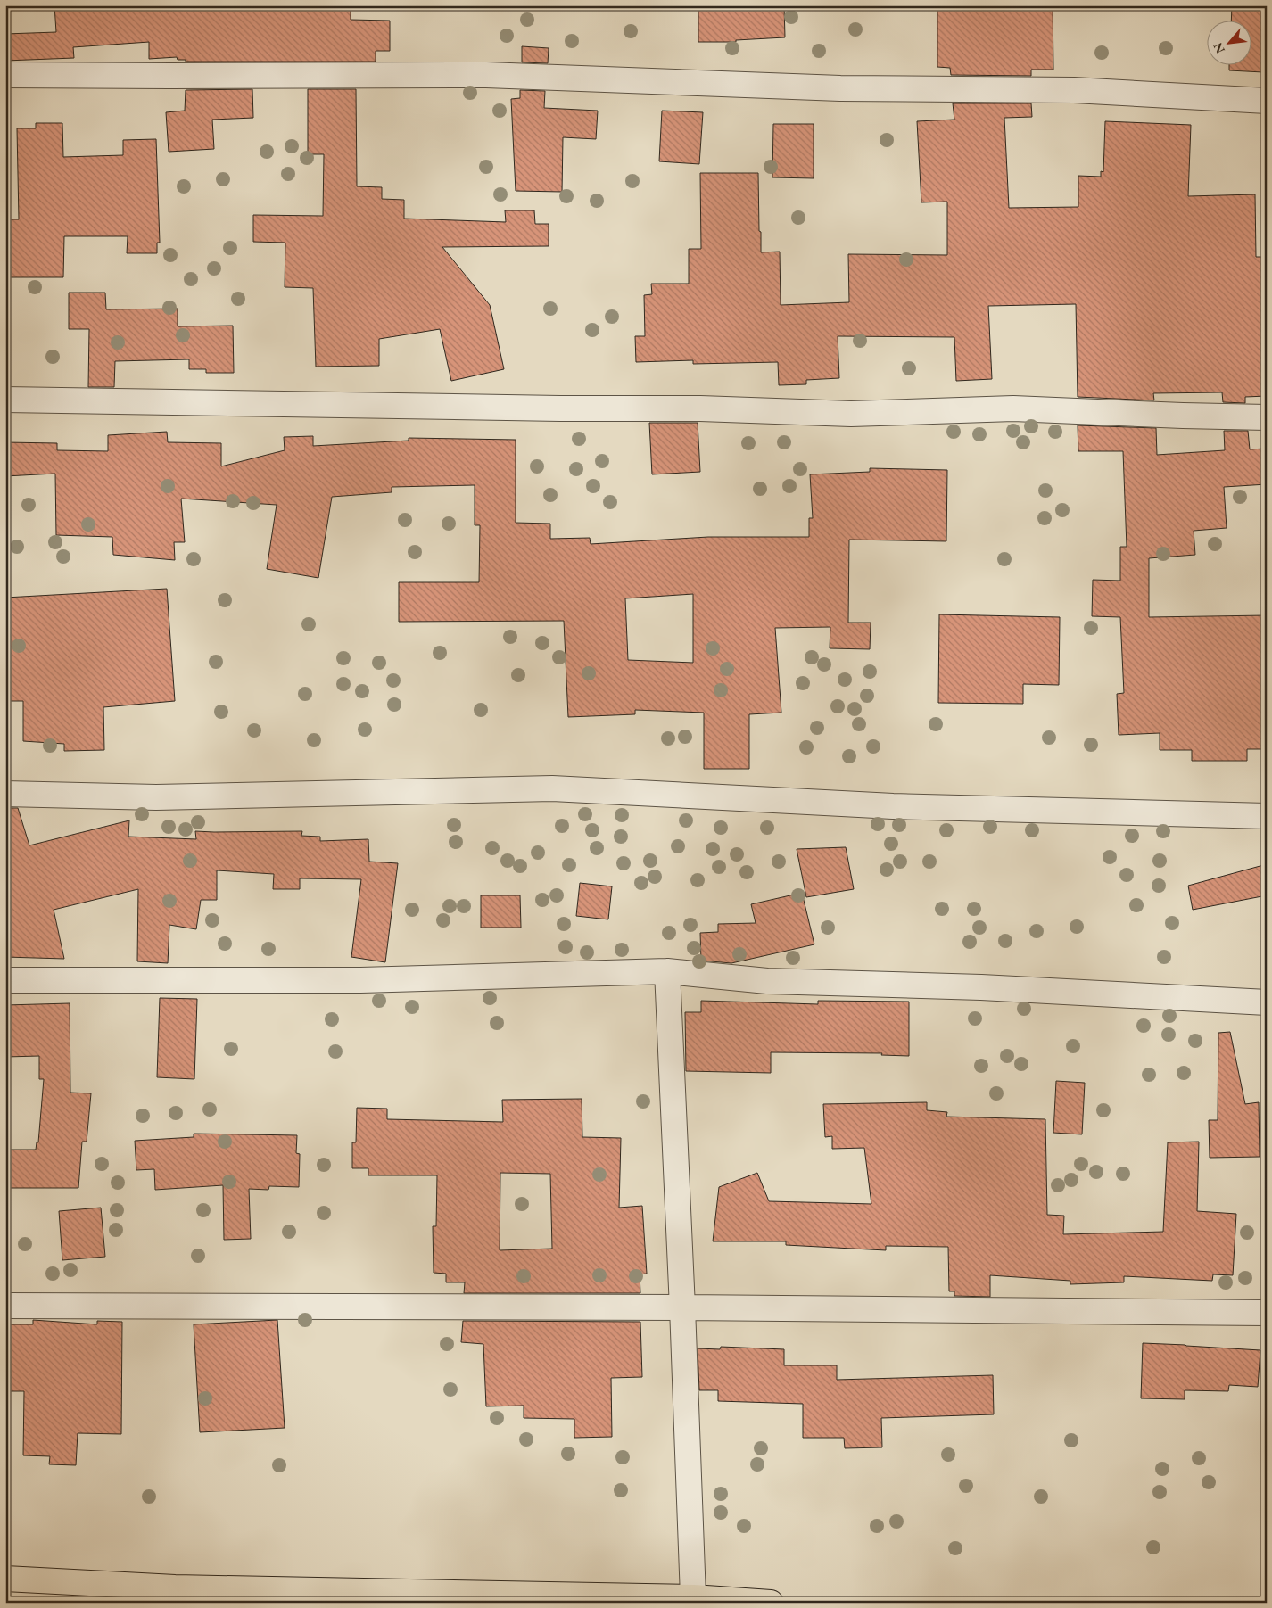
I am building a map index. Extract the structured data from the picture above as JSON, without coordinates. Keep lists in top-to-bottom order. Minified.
{"north":"bottom left"}
